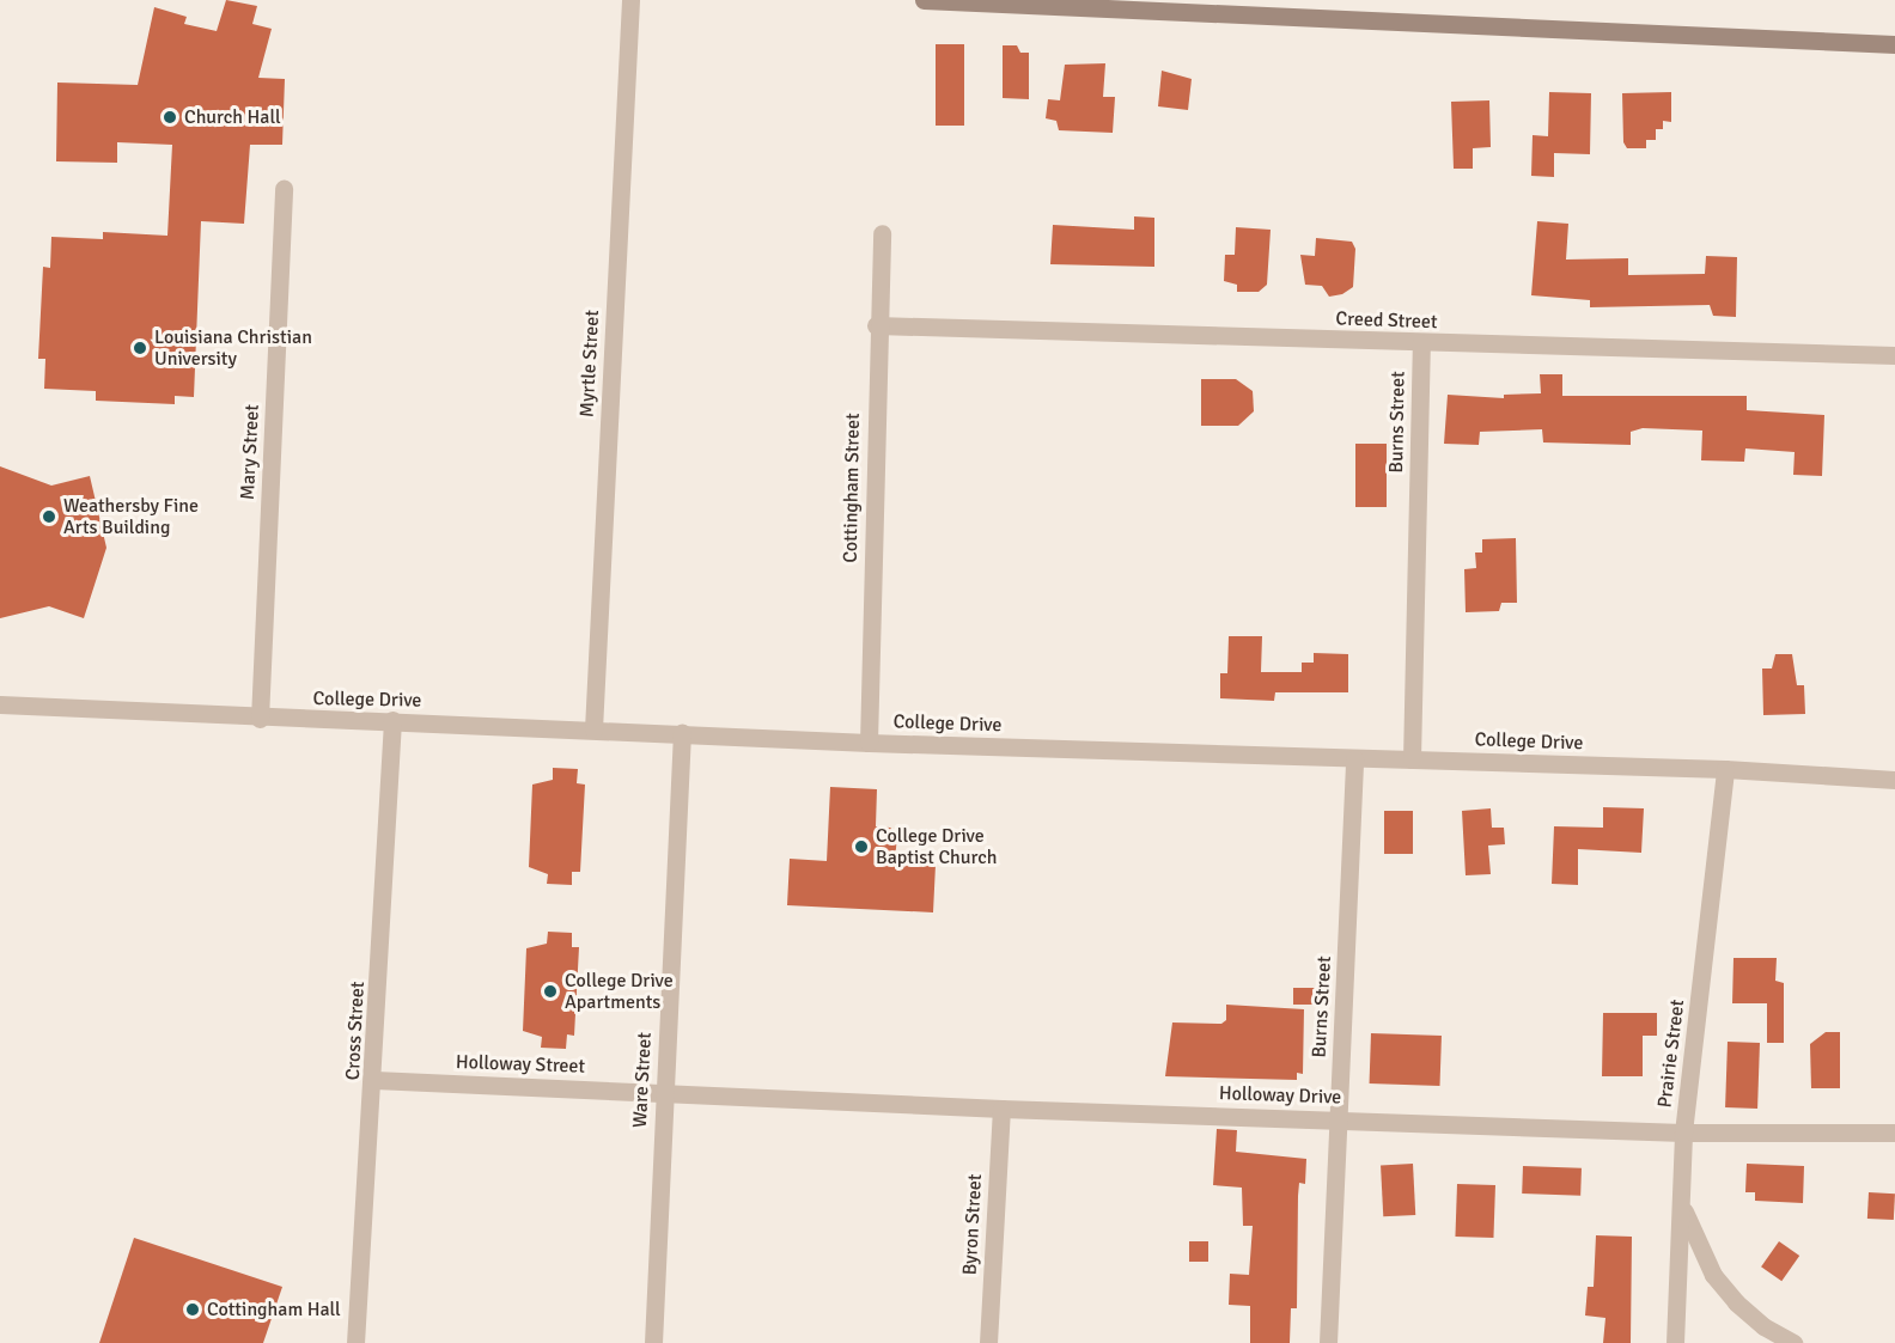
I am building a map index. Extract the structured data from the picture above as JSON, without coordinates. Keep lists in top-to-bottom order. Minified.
{"streets":{"street":["Creed Street","Myrtle Street","Burns Street","Mary Street","Cottingham Street","College Drive","Cross Street","Prairie Street","Holloway Street","Ware Street","Holloway Drive","Byron Street"]},"crossings":[["Creed Street","Burns Street"],["Creed Street","Cottingham Street"],["Myrtle Street","College Drive"],["Burns Street","College Drive"],["Burns Street","Holloway Drive"],["Mary Street","College Drive"],["Cottingham Street","College Drive"],["College Drive","Cross Street"],["College Drive","Prairie Street"],["College Drive","Ware Street"],["Cross Street","Holloway Street"],["Prairie Street","Holloway Drive"],["Holloway Street","Ware Street"],["Holloway Street","Holloway Drive"],["Ware Street","Holloway Drive"],["Holloway Drive","Byron Street"]],"places":["Church Hall","Louisiana Christian University","Weathersby Fine Arts Building","College Drive Baptist Church","College Drive Apartments","Cottingham Hall"]}
